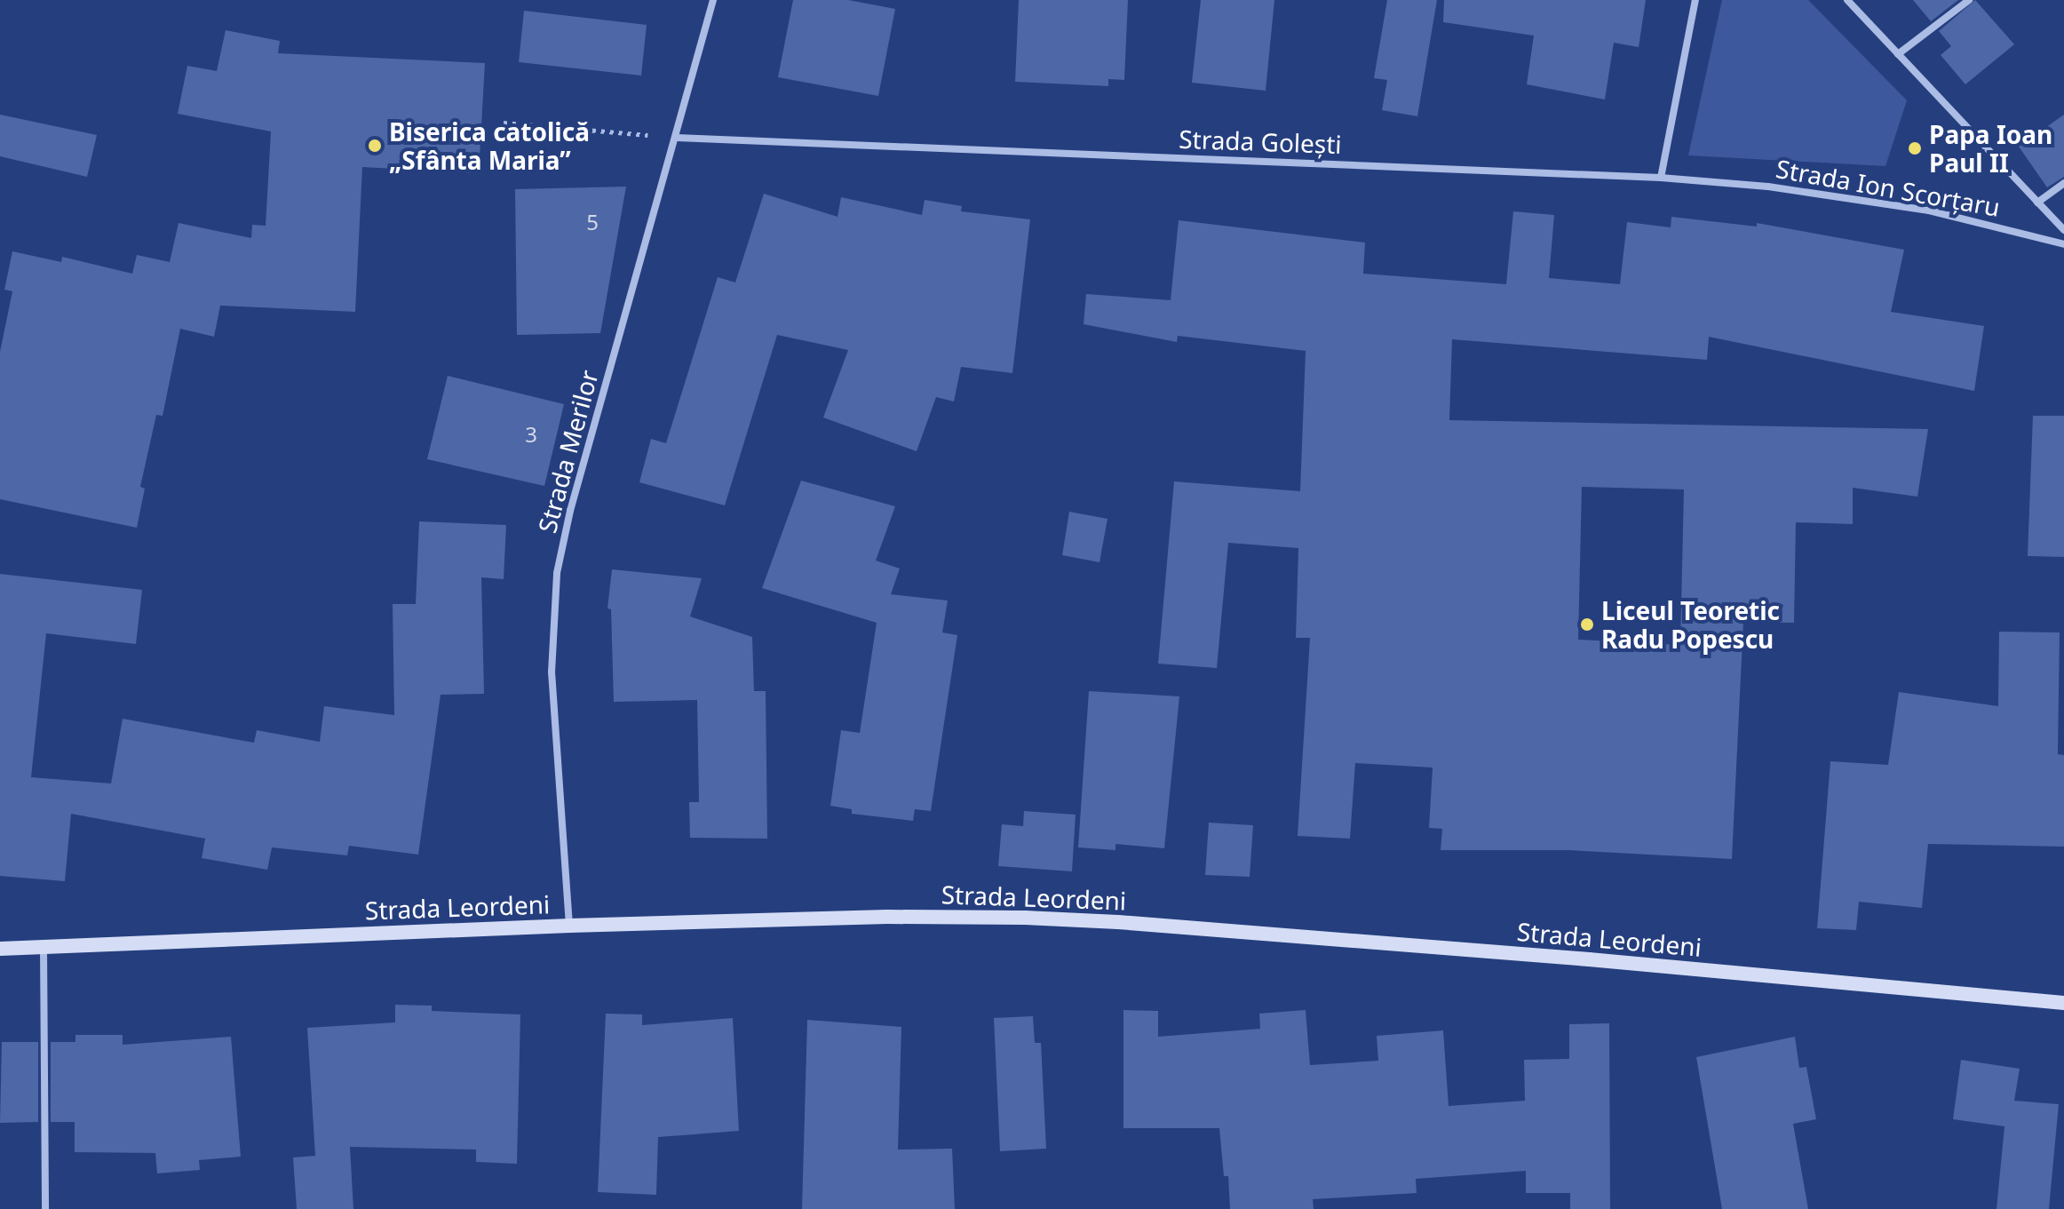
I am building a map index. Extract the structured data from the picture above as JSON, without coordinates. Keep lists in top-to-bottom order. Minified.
{"streets":{"main road":["Strada Leordeni"],"street":["Strada Golești","Strada Ion Scorțaru","Strada Merilor"]},"crossings":[["Strada Golești","Strada Ion Scorțaru"],["Strada Golești","Strada Merilor"],["Strada Merilor","Strada Leordeni"]],"places":["Biserica catolică „Sfânta Maria”","Papa Ioan Paul II","Liceul Teoretic Radu Popescu"],"house_numbers":["5","3"]}
